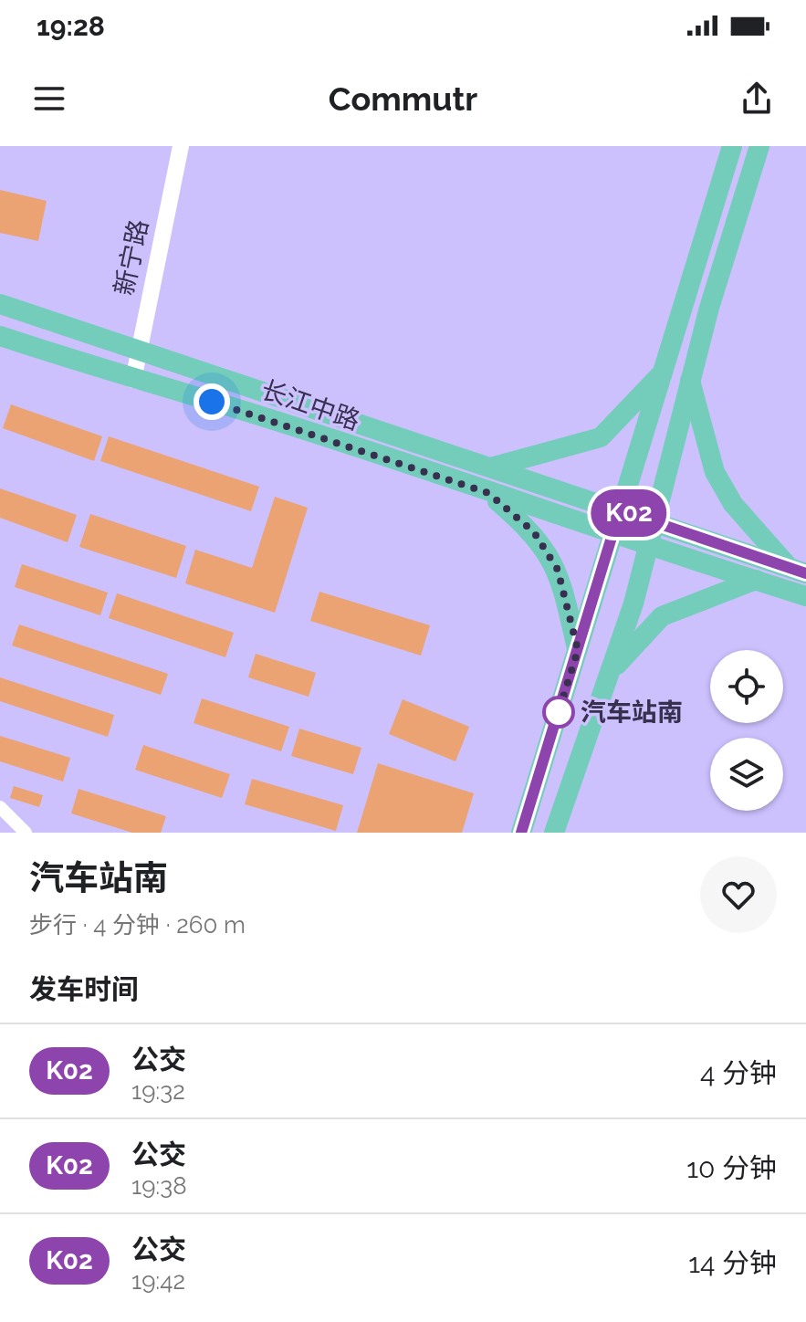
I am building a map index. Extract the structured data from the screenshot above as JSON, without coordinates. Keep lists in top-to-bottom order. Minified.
{"streets":{"main road":["长江中路"],"street":["新宁路"]},"crossings":[["新宁路","长江中路"]],"places":["汽车站南"],"lines":["bus line K02"],"page":{"status":"19:28","header":"Commutr","on_map":"K02","heading":[["汽车站南","步行 · 4 分钟 · 260 m"],"发车时间"],"list":[{"mark":"K02","name":"公交","note":"19:32","value":"4 分钟"},{"mark":"K02","name":"公交","note":"19:38","value":"10 分钟"},{"mark":"K02","name":"公交","note":"19:42","value":"14 分钟"}]}}
